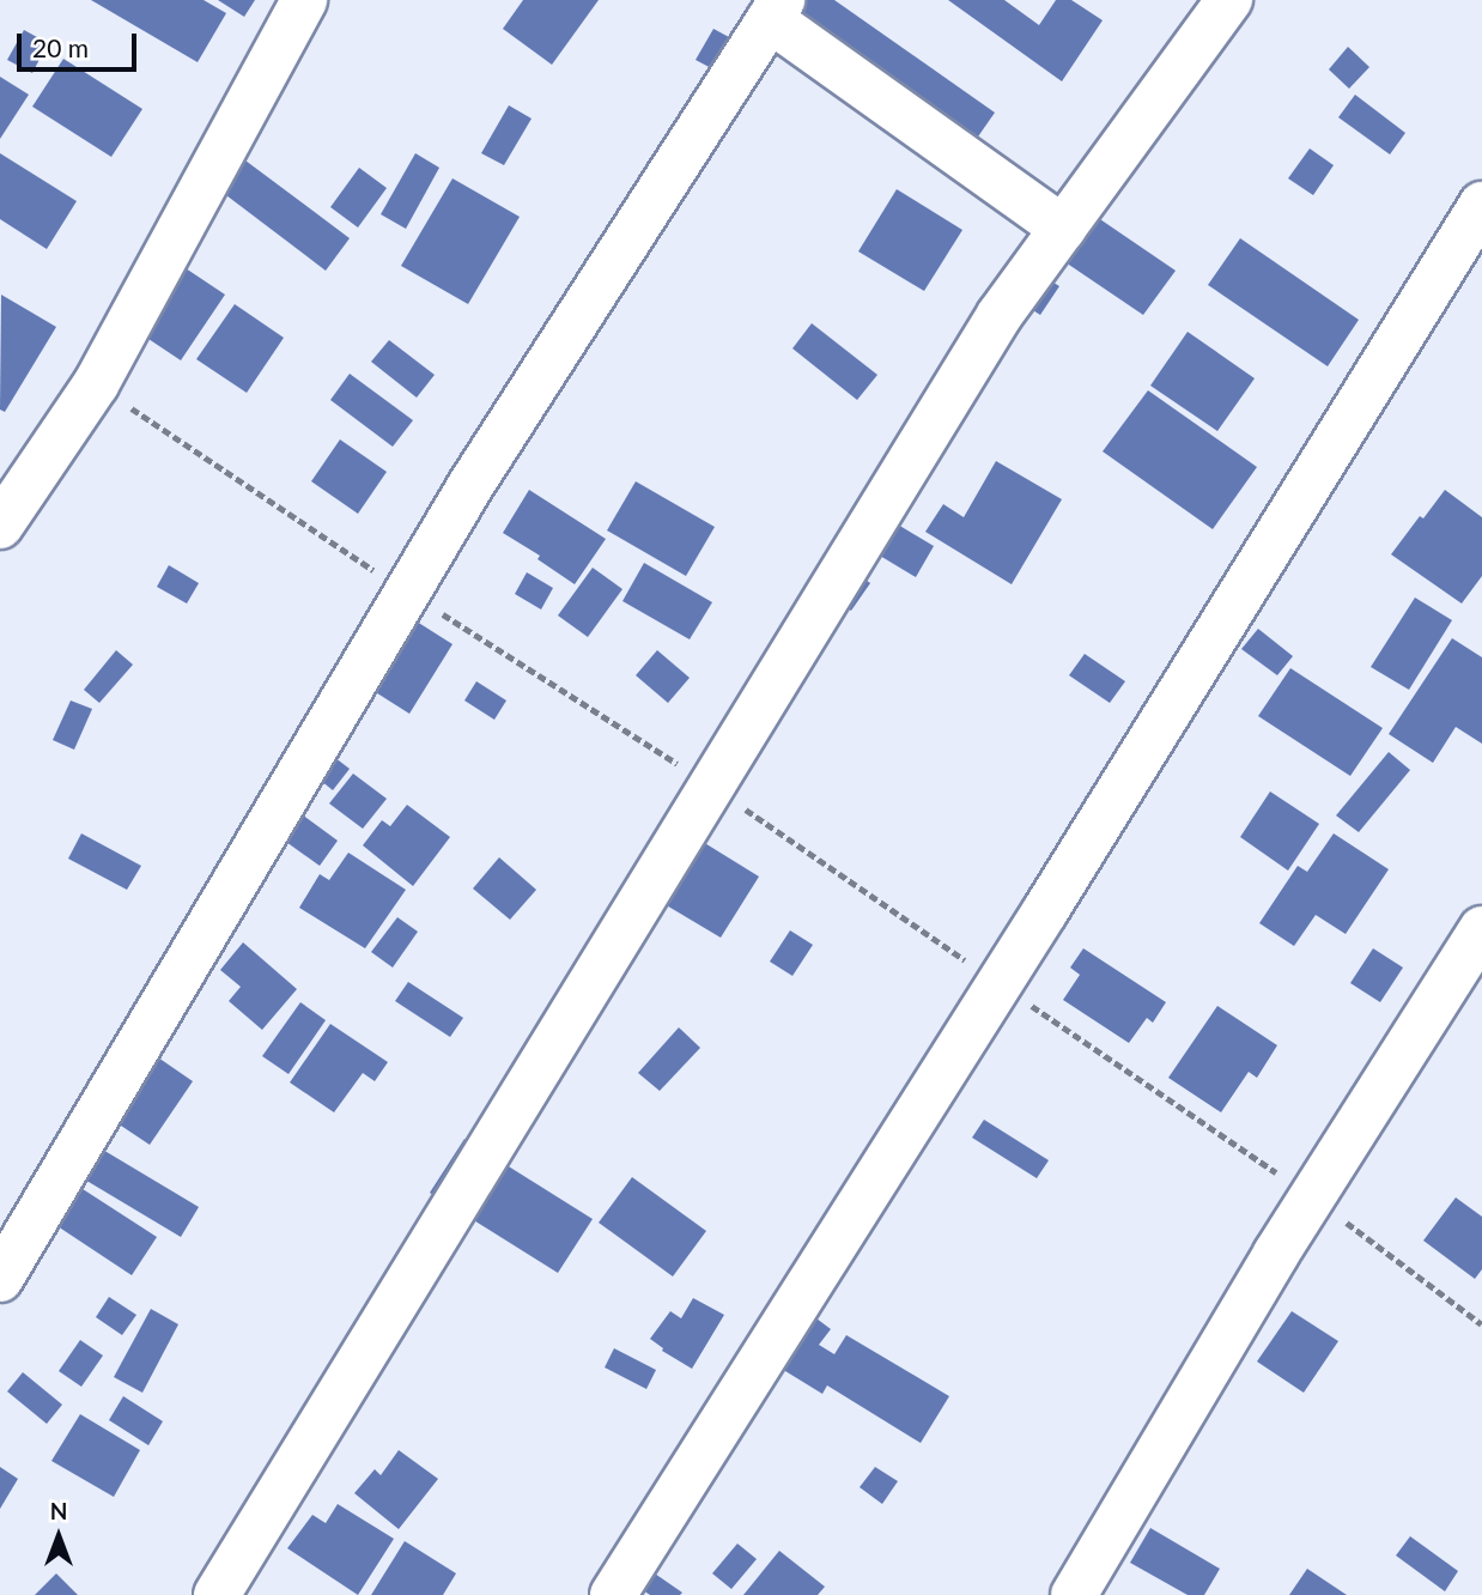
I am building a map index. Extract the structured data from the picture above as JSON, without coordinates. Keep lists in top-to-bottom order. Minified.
{"scale_bar":"20 m","north":"top"}
